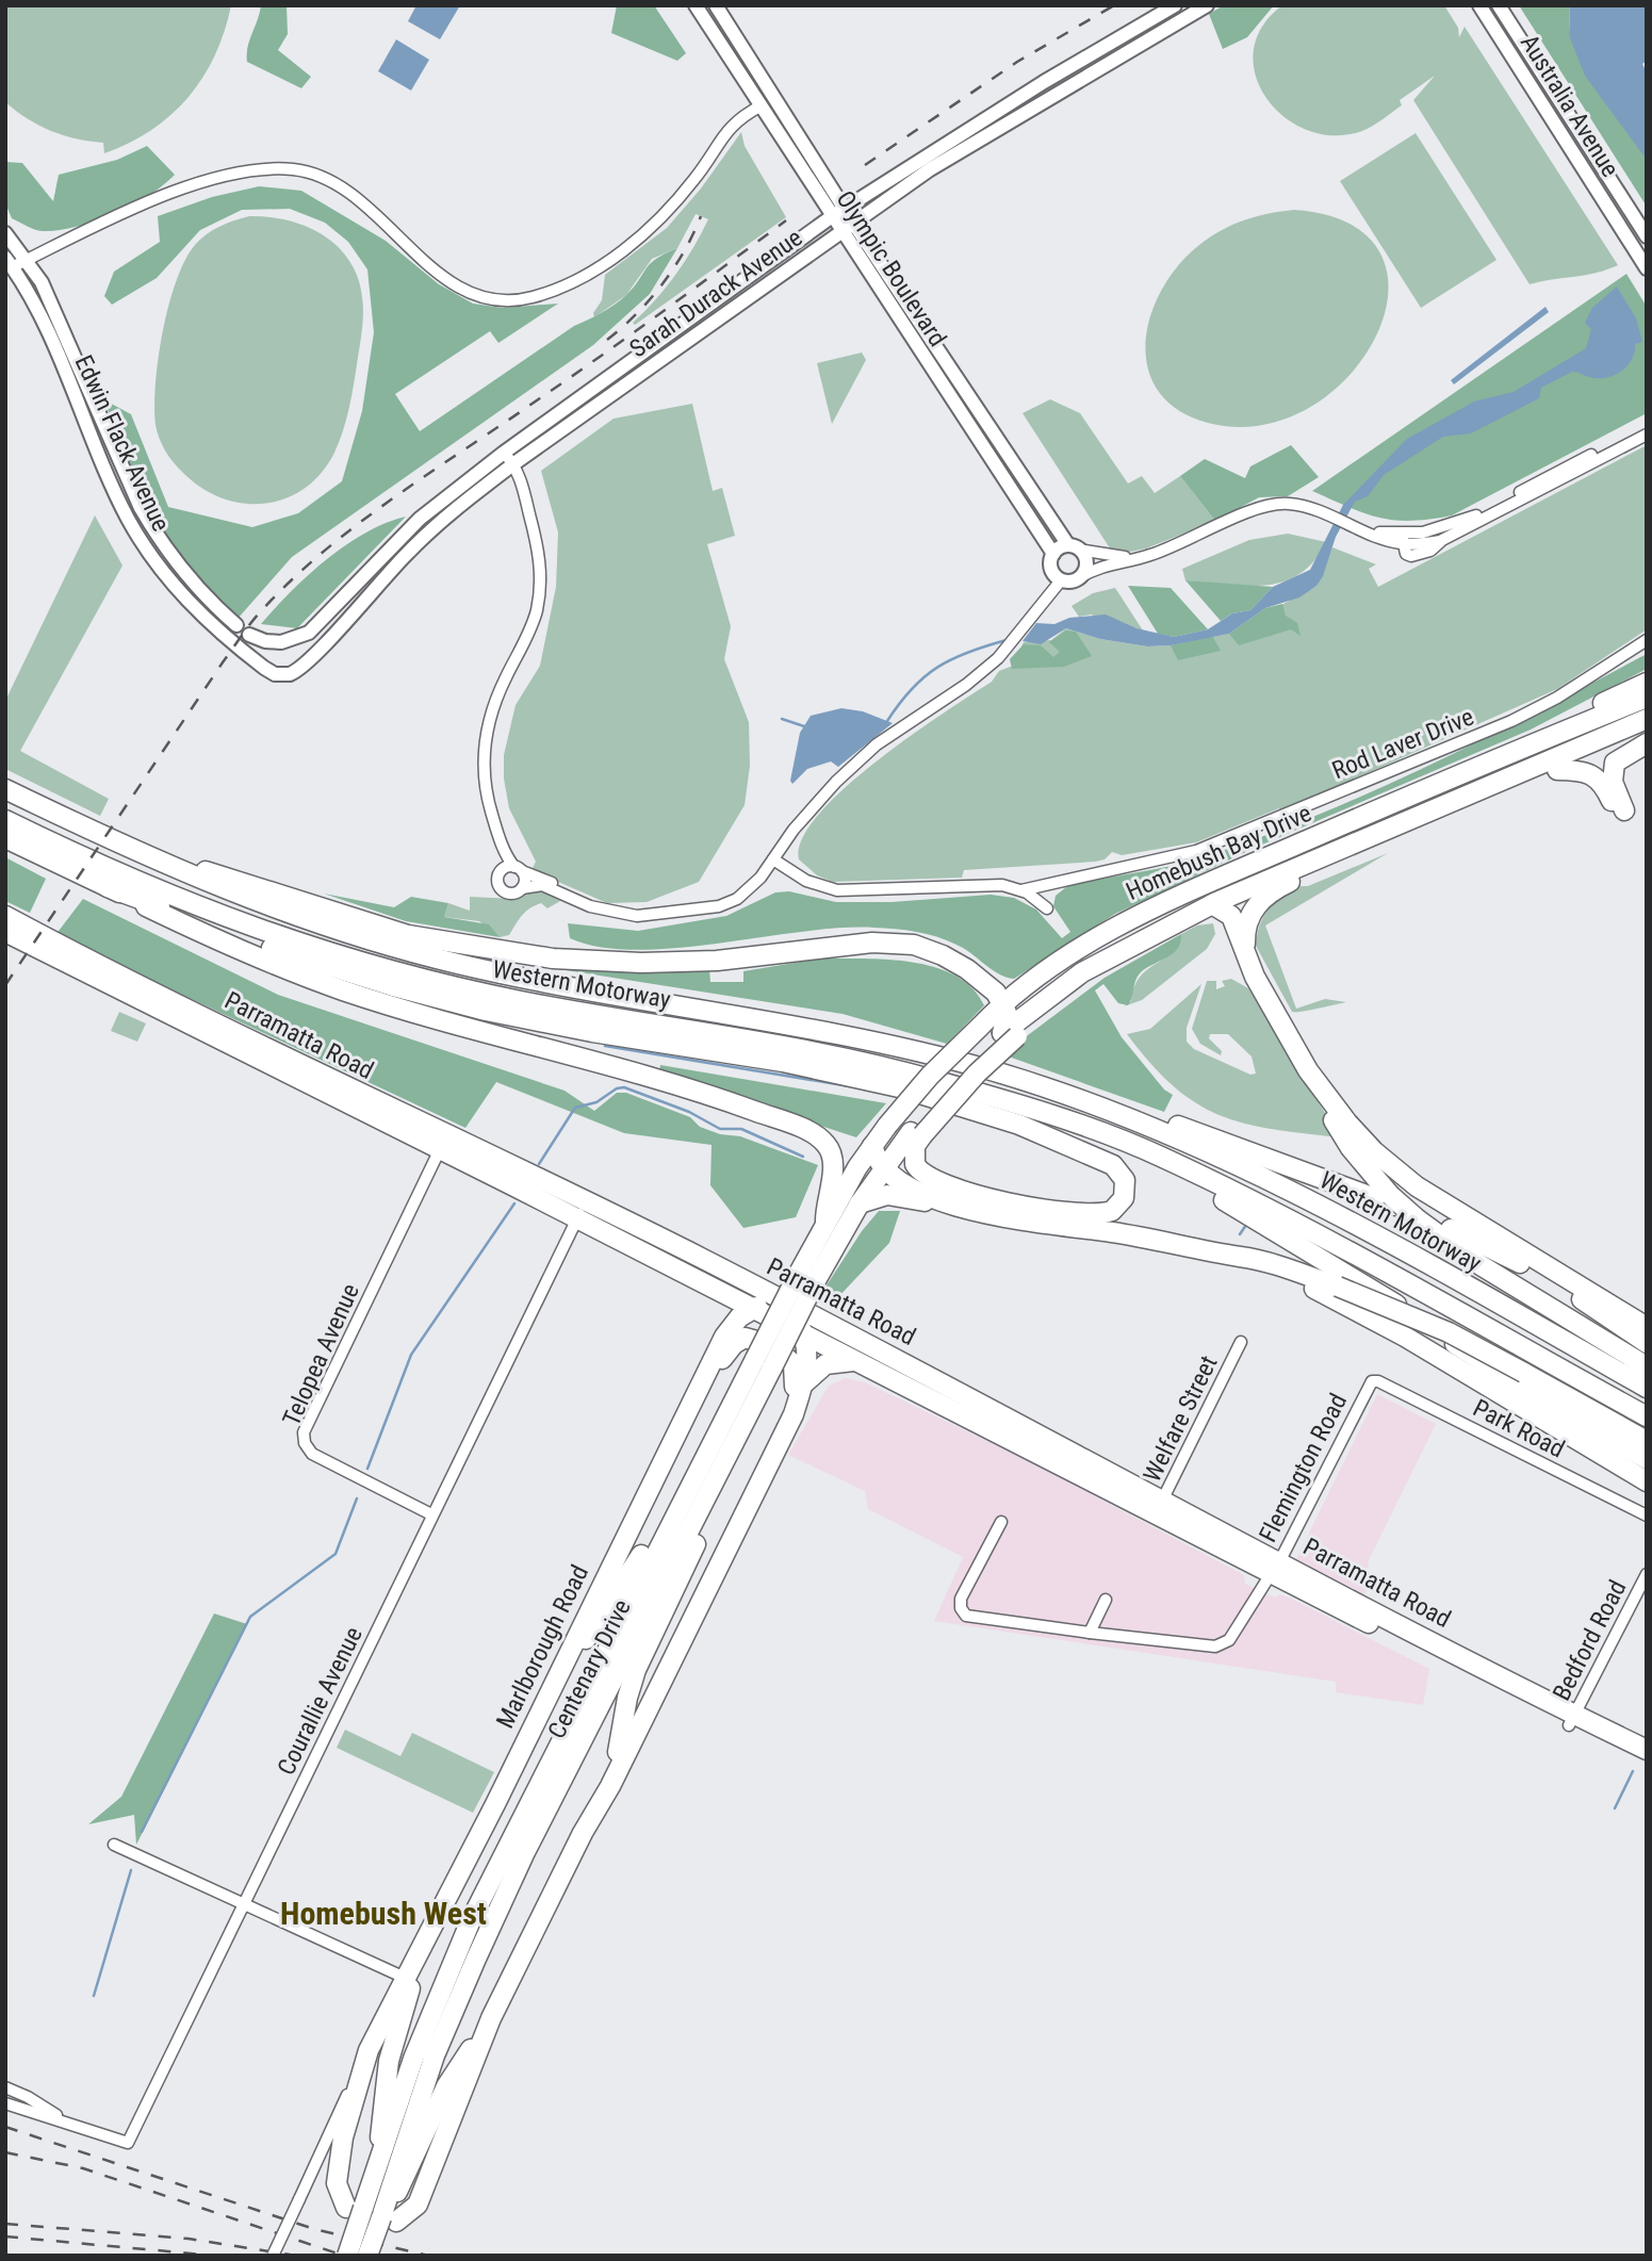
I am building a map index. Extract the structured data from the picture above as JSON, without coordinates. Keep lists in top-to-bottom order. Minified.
{"streets":{"highway":["Homebush Bay Drive","Western Motorway","Parramatta Road","Marlborough Road","Centenary Drive"],"street":["Australia Avenue","Olympic Boulevard","Sarah Durack Avenue","Edwin Flack Avenue","Rod Laver Drive","Telopea Avenue","Welfare Street","Park Road","Flemington Road","Bedford Road","Courallie Avenue"]},"crossings":[["Olympic Boulevard","Sarah Durack Avenue"],["Sarah Durack Avenue","Edwin Flack Avenue"],["Homebush Bay Drive","Centenary Drive"],["Parramatta Road","Telopea Avenue"],["Parramatta Road","Welfare Street"],["Parramatta Road","Flemington Road"],["Parramatta Road","Bedford Road"],["Parramatta Road","Marlborough Road"],["Parramatta Road","Courallie Avenue"],["Telopea Avenue","Courallie Avenue"],["Park Road","Flemington Road"]],"districts":["Homebush West"]}
